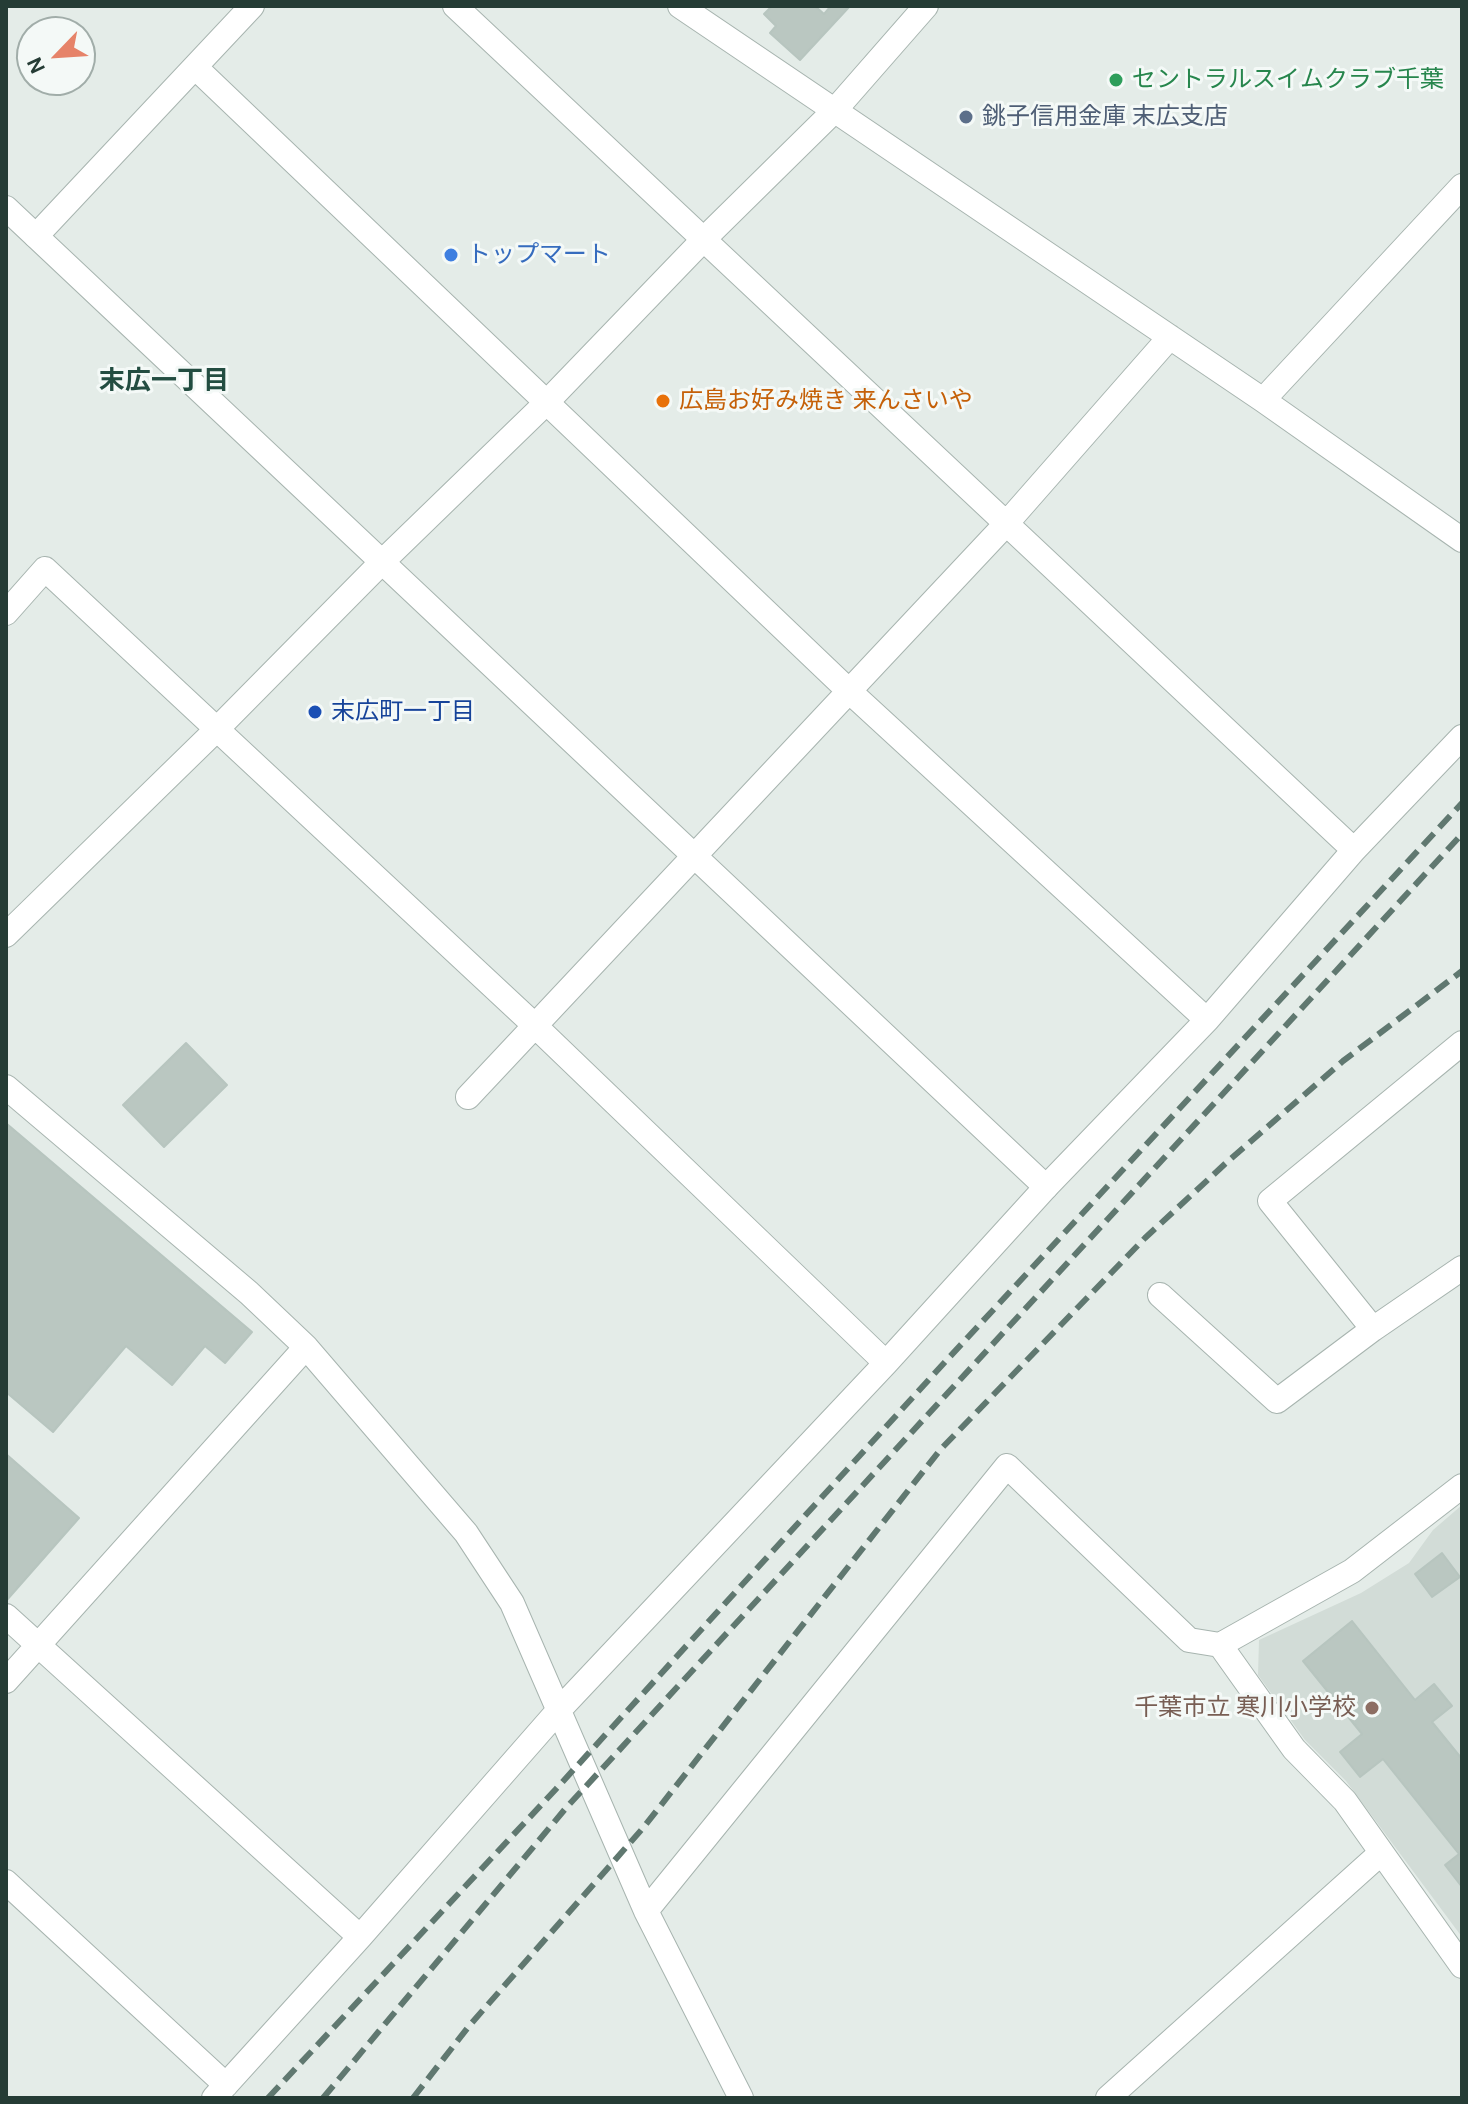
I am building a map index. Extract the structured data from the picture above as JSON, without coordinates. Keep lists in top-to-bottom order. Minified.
{"districts":["末広一丁目"],"places":["セントラルスイムクラブ千葉","銚子信用金庫 末広支店","トップマート","広島お好み焼き 来んさいや","末広町一丁目","千葉市立 寒川小学校"],"north":"bottom left"}
